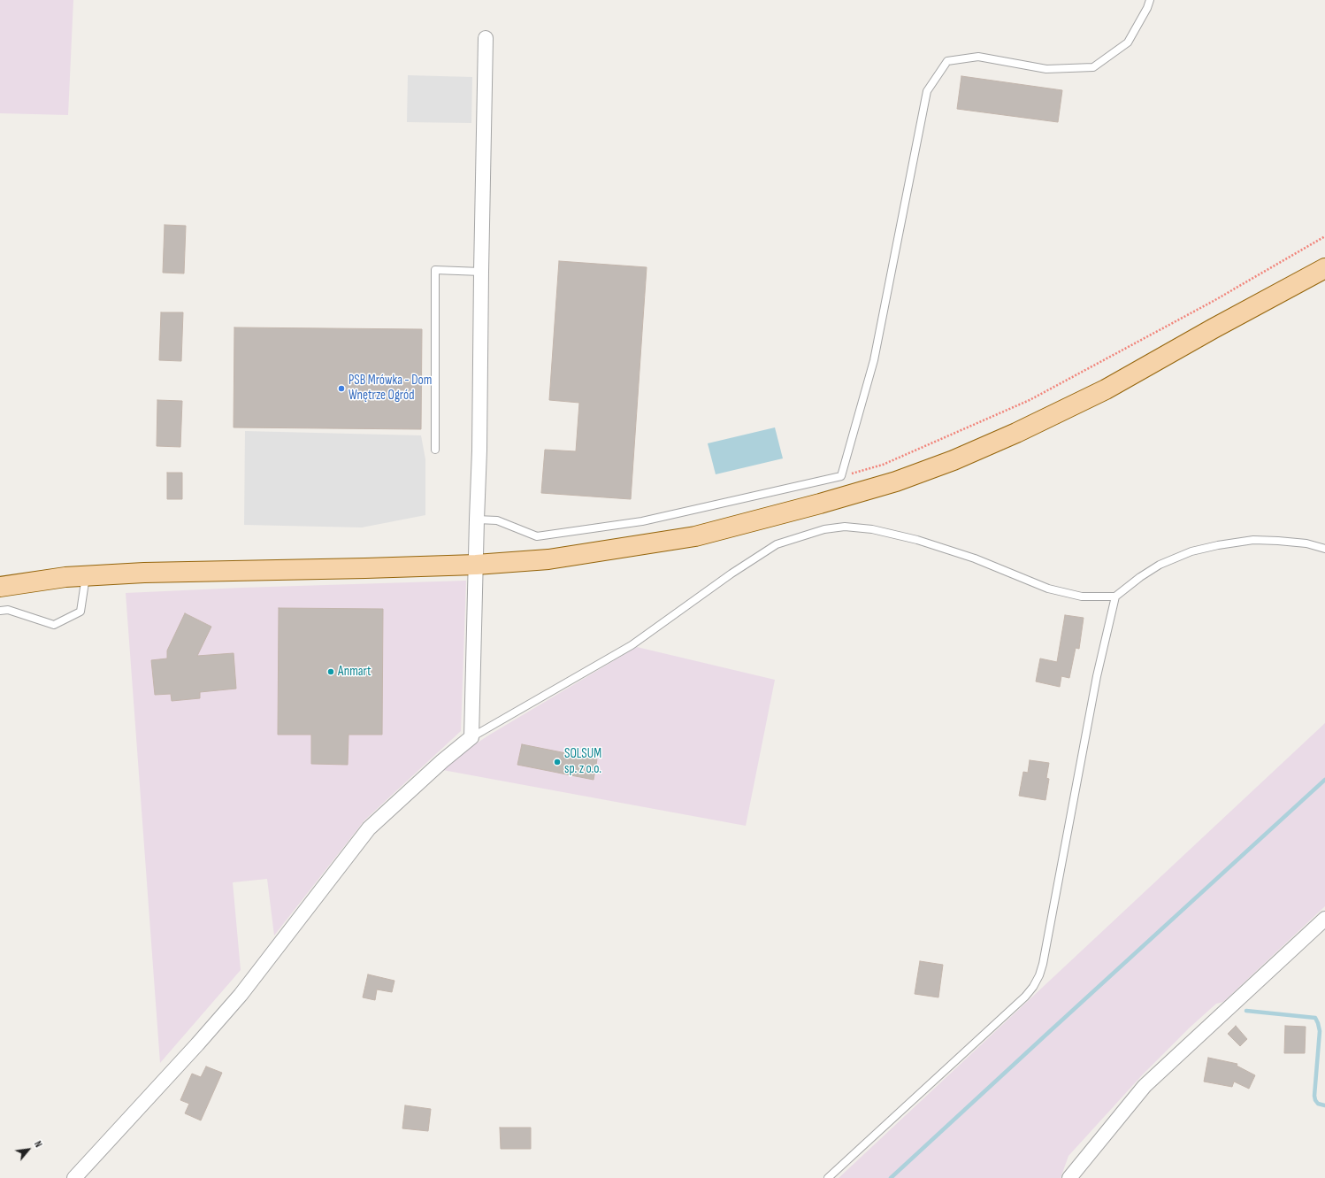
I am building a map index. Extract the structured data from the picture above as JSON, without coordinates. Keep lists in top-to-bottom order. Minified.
{"places":["PSB Mrówka - Dom Wnętrze Ogród","Anmart","SOLSUM sp. z o.o."],"north":"top right"}
